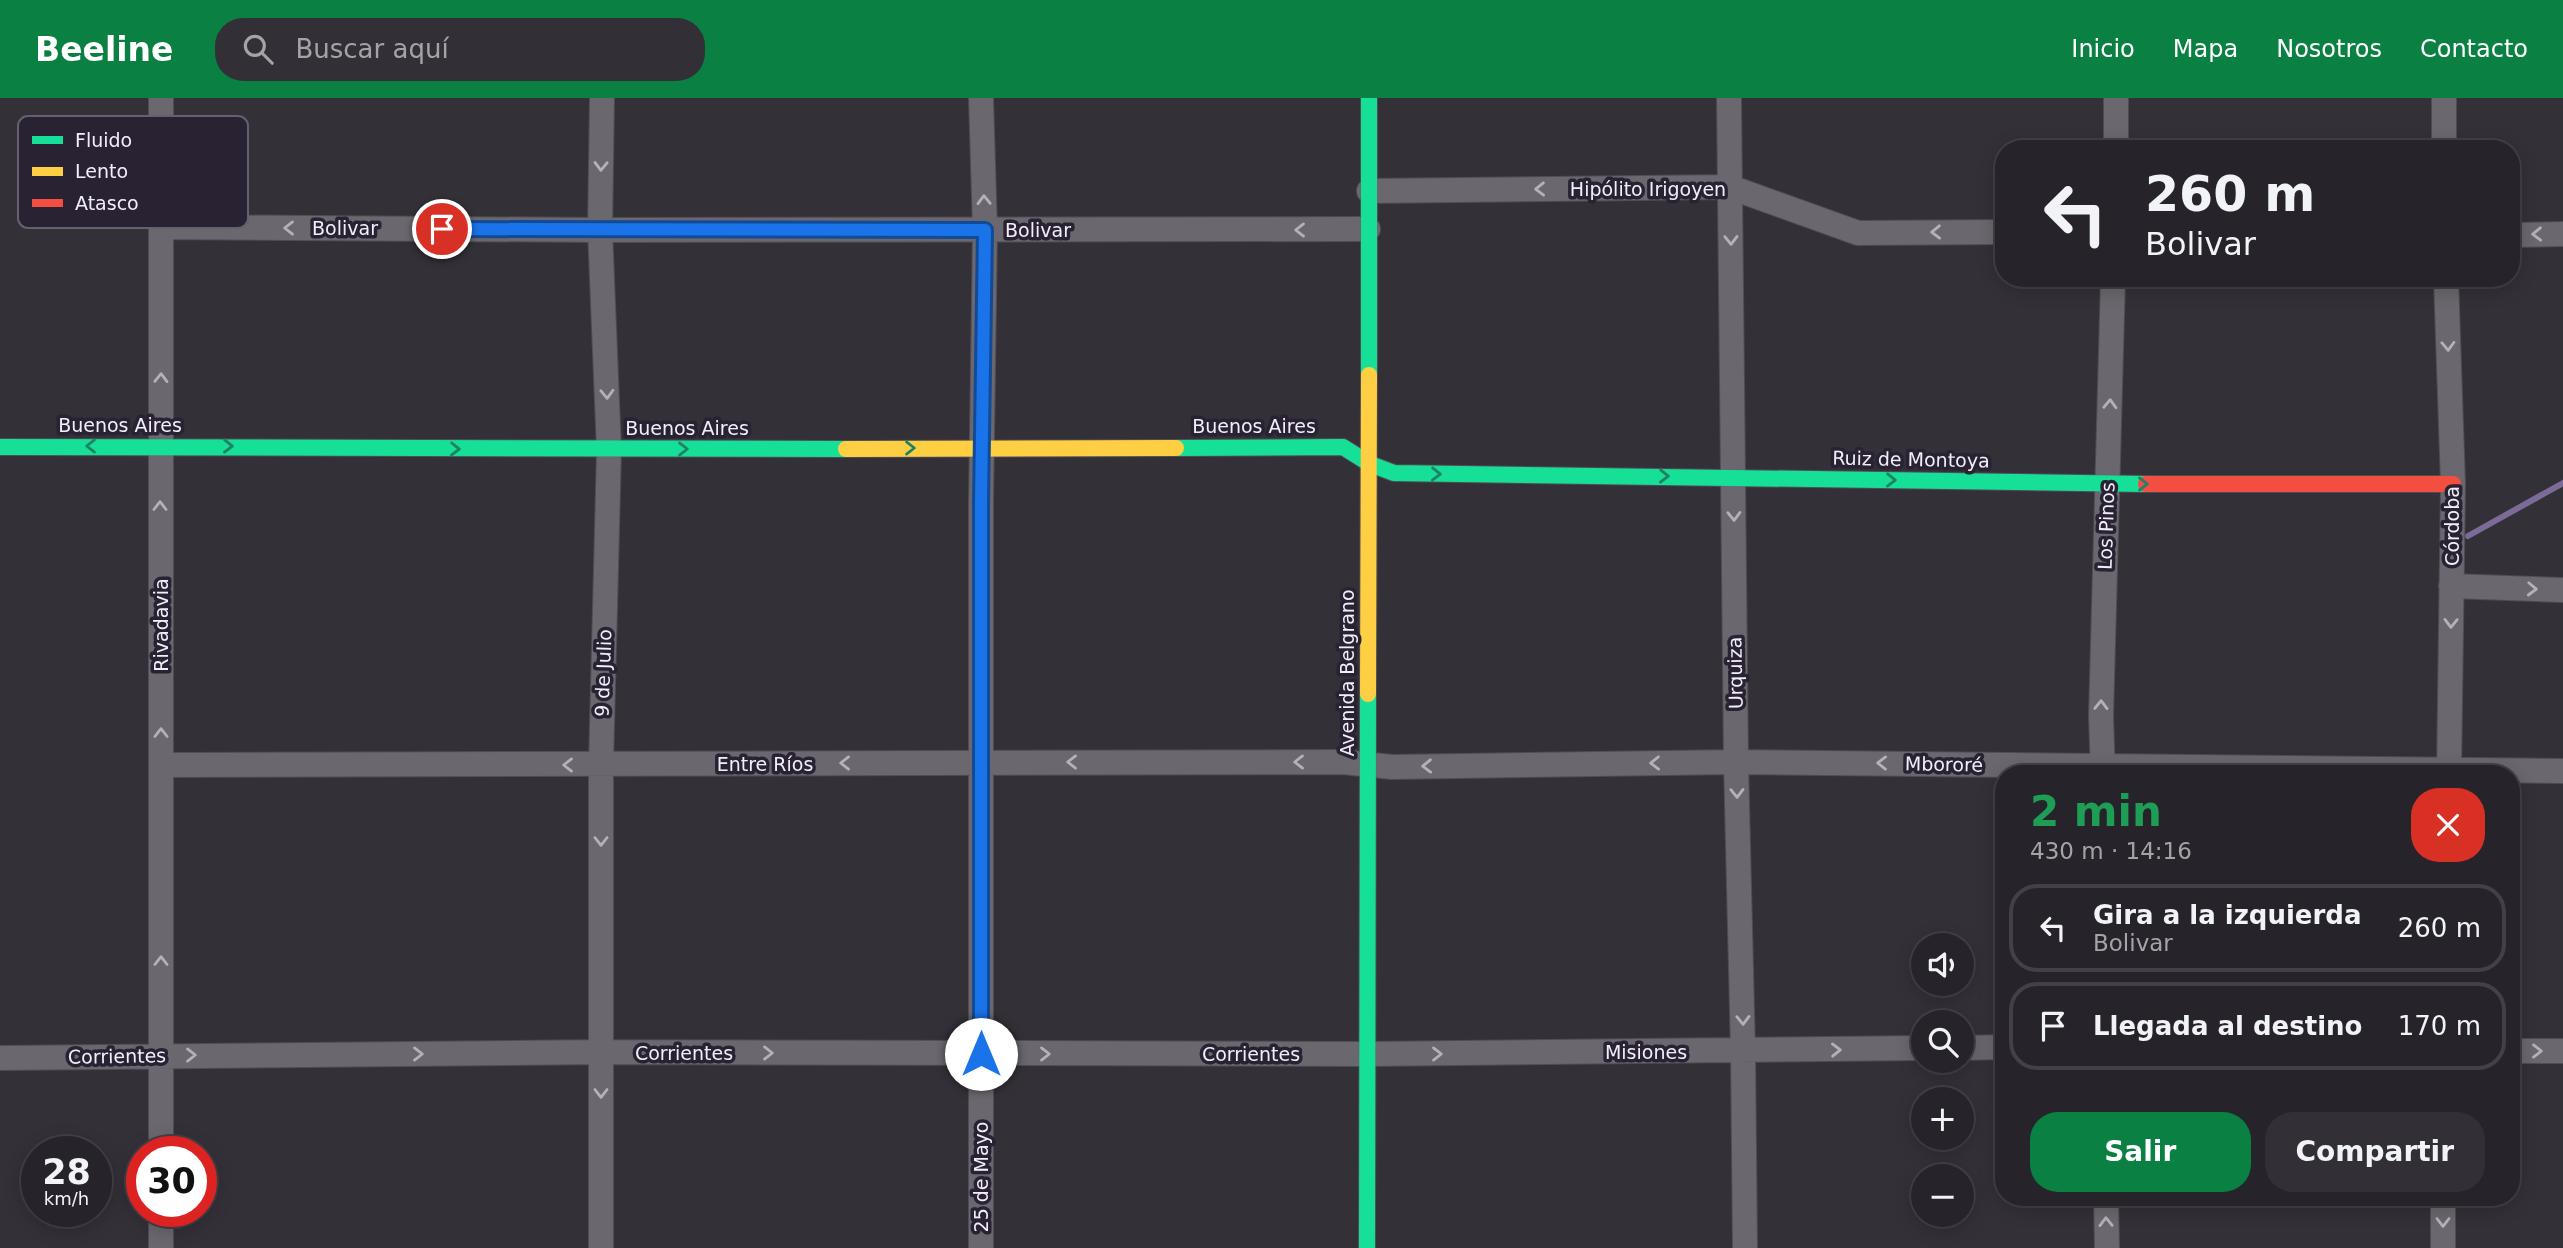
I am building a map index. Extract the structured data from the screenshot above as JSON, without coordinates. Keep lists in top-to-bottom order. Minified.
{"streets":{"street":["Hipólito Irigoyen","Bolivar","Buenos Aires","Ruiz de Montoya","Los Pinos","Córdoba","Rivadavia","9 de Julio","Avenida Belgrano","Urquiza","Entre Ríos","Mbororé","Misiones","Corrientes","25 de Mayo"]},"crossings":[["Hipólito Irigoyen","Avenida Belgrano"],["Hipólito Irigoyen","Urquiza"],["Bolivar","9 de Julio"],["Bolivar","Avenida Belgrano"],["Bolivar","25 de Mayo"],["Buenos Aires","Ruiz de Montoya"],["Buenos Aires","Rivadavia"],["Buenos Aires","9 de Julio"],["Buenos Aires","Avenida Belgrano"],["Buenos Aires","25 de Mayo"],["Ruiz de Montoya","Los Pinos"],["Ruiz de Montoya","Córdoba"],["Ruiz de Montoya","Avenida Belgrano"],["Ruiz de Montoya","Urquiza"],["Rivadavia","Entre Ríos"],["Rivadavia","Corrientes"],["9 de Julio","Entre Ríos"],["9 de Julio","Corrientes"],["Avenida Belgrano","Entre Ríos"],["Avenida Belgrano","Mbororé"],["Avenida Belgrano","Misiones"],["Avenida Belgrano","Corrientes"],["Urquiza","Mbororé"],["Urquiza","Misiones"],["Entre Ríos","Mbororé"],["Entre Ríos","25 de Mayo"],["Misiones","Corrientes"],["Corrientes","25 de Mayo"]],"one_way":["Hipólito Irigoyen","Bolivar","Ruiz de Montoya","Los Pinos","Córdoba","Rivadavia","9 de Julio","Urquiza","Entre Ríos","Mbororé","Misiones","Corrientes"],"legend":["Fluido","Lento","Atasco"],"page":{"header":"Beeline","search":"Buscar aquí","nav":["Inicio","Mapa","Nosotros","Contacto"],"turn":["260 m","Bolivar"],"heading":["2 min","430 m · 14:16"],"list":[{"name":"Gira a la izquierda","note":"Bolivar","value":"260 m"},{"name":"Llegada al destino","value":"170 m"}],"map_buttons":["+","−"],"buttons":["Salir","Compartir"],"speed":"28 km/h","limit":"30"}}
